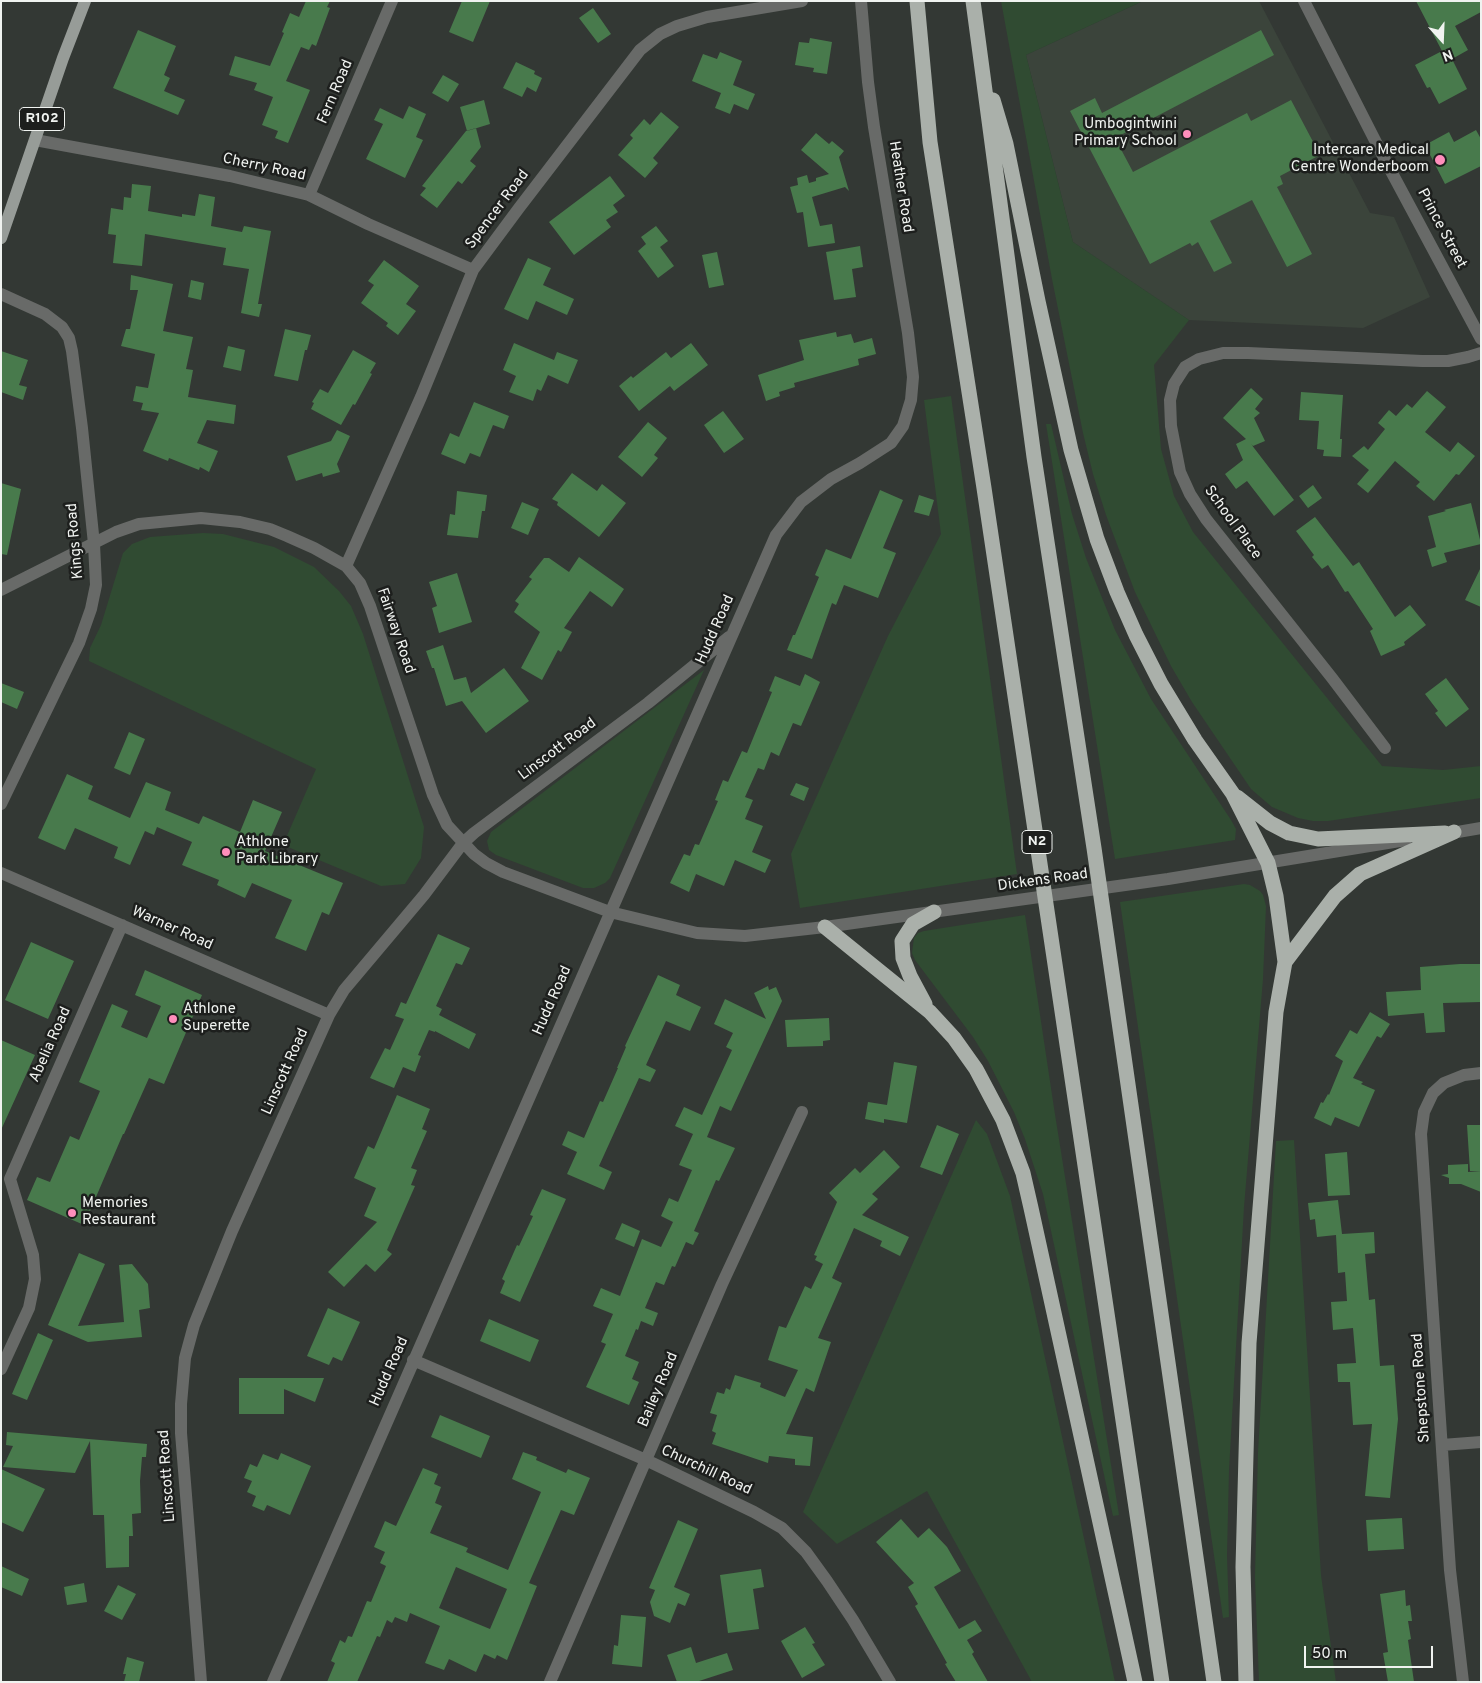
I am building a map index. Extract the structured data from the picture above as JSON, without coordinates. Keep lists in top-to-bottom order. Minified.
{"streets":{"highway":["N2"],"main road":["R102"],"street":["Fern Road","Cherry Road","Heather Road","Spencer Road","Prince Street","School Place","Kings Road","Hudd Road","Fairway Road","Linscott Road","Dickens Road","Warner Road","Abelia Road","Shepstone Road","Bailey Road","Churchill Road"]},"crossings":[["Fern Road","Cherry Road"],["R102","Cherry Road"],["Cherry Road","Spencer Road"],["Heather Road","Hudd Road"],["Spencer Road","Fairway Road"],["Kings Road","Fairway Road"],["Hudd Road","Fairway Road"],["Hudd Road","Linscott Road"],["Hudd Road","Dickens Road"],["Hudd Road","Churchill Road"],["Fairway Road","Linscott Road"],["Fairway Road","Dickens Road"],["Linscott Road","Warner Road"],["Warner Road","Abelia Road"],["Bailey Road","Churchill Road"]],"places":["Umbogintwini Primary School","Intercare Medical Centre Wonderboom","Athlone Park Library","Athlone Superette","Memories Restaurant"],"scale_bar":"50 m","north":"bottom"}
